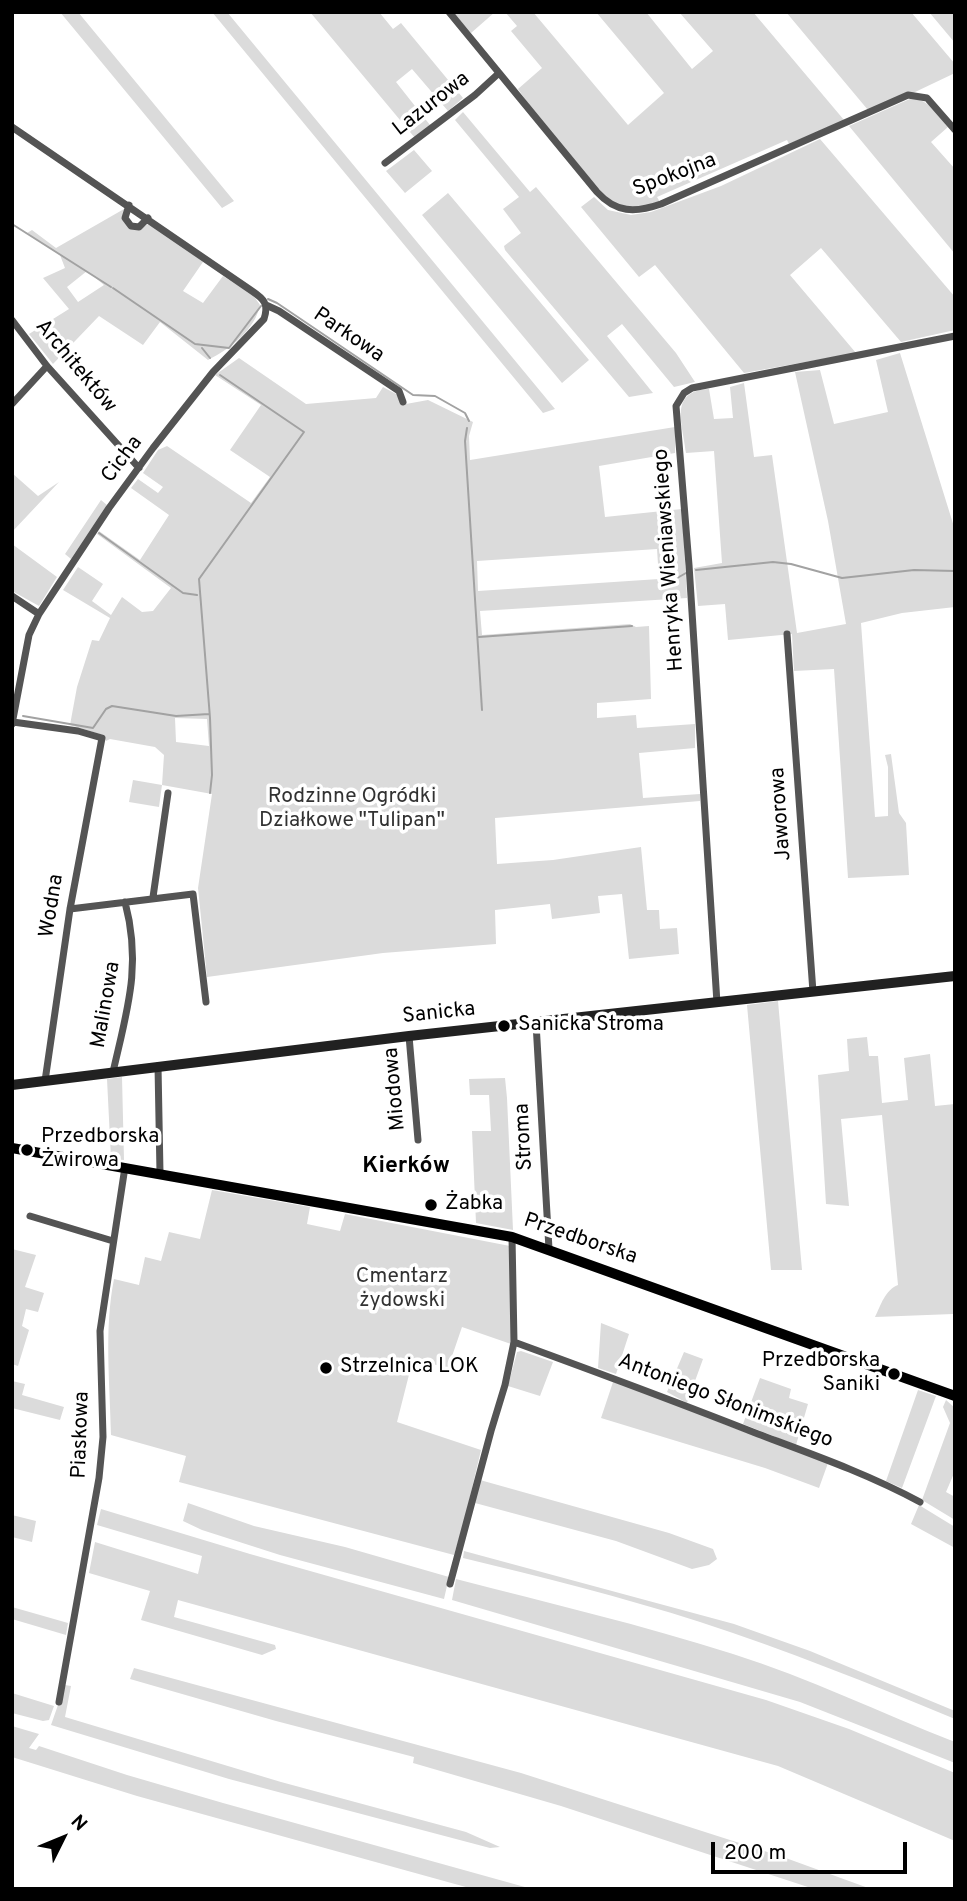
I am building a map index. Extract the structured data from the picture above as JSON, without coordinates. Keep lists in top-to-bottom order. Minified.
{"streets":{"main road":["Przedborska"],"street":["Lazurowa","Spokojna","Parkowa","Architektów","Cicha","Henryka Wieniawskiego","Jaworowa","Wodna","Malinowa","Sanicka","Miodowa","Stroma","Antoniego Słonimskiego","Piaskowa"]},"crossings":[["Lazurowa","Spokojna"],["Parkowa","Cicha"],["Architektów","Cicha"],["Cicha","Wodna"],["Henryka Wieniawskiego","Sanicka"],["Jaworowa","Sanicka"],["Wodna","Sanicka"],["Malinowa","Sanicka"],["Sanicka","Miodowa"],["Sanicka","Stroma"],["Stroma","Przedborska"],["Przedborska","Piaskowa"]],"districts":["Kierków"],"parks":["Rodzinne Ogródki Działkowe \"Tulipan\"","Cmentarz żydowski"],"places":["Sanicka Stroma","Przedborska Żwirowa","Żabka","Strzelnica LOK","Przedborska Saniki"],"scale_bar":"200 m","north":"top right"}
